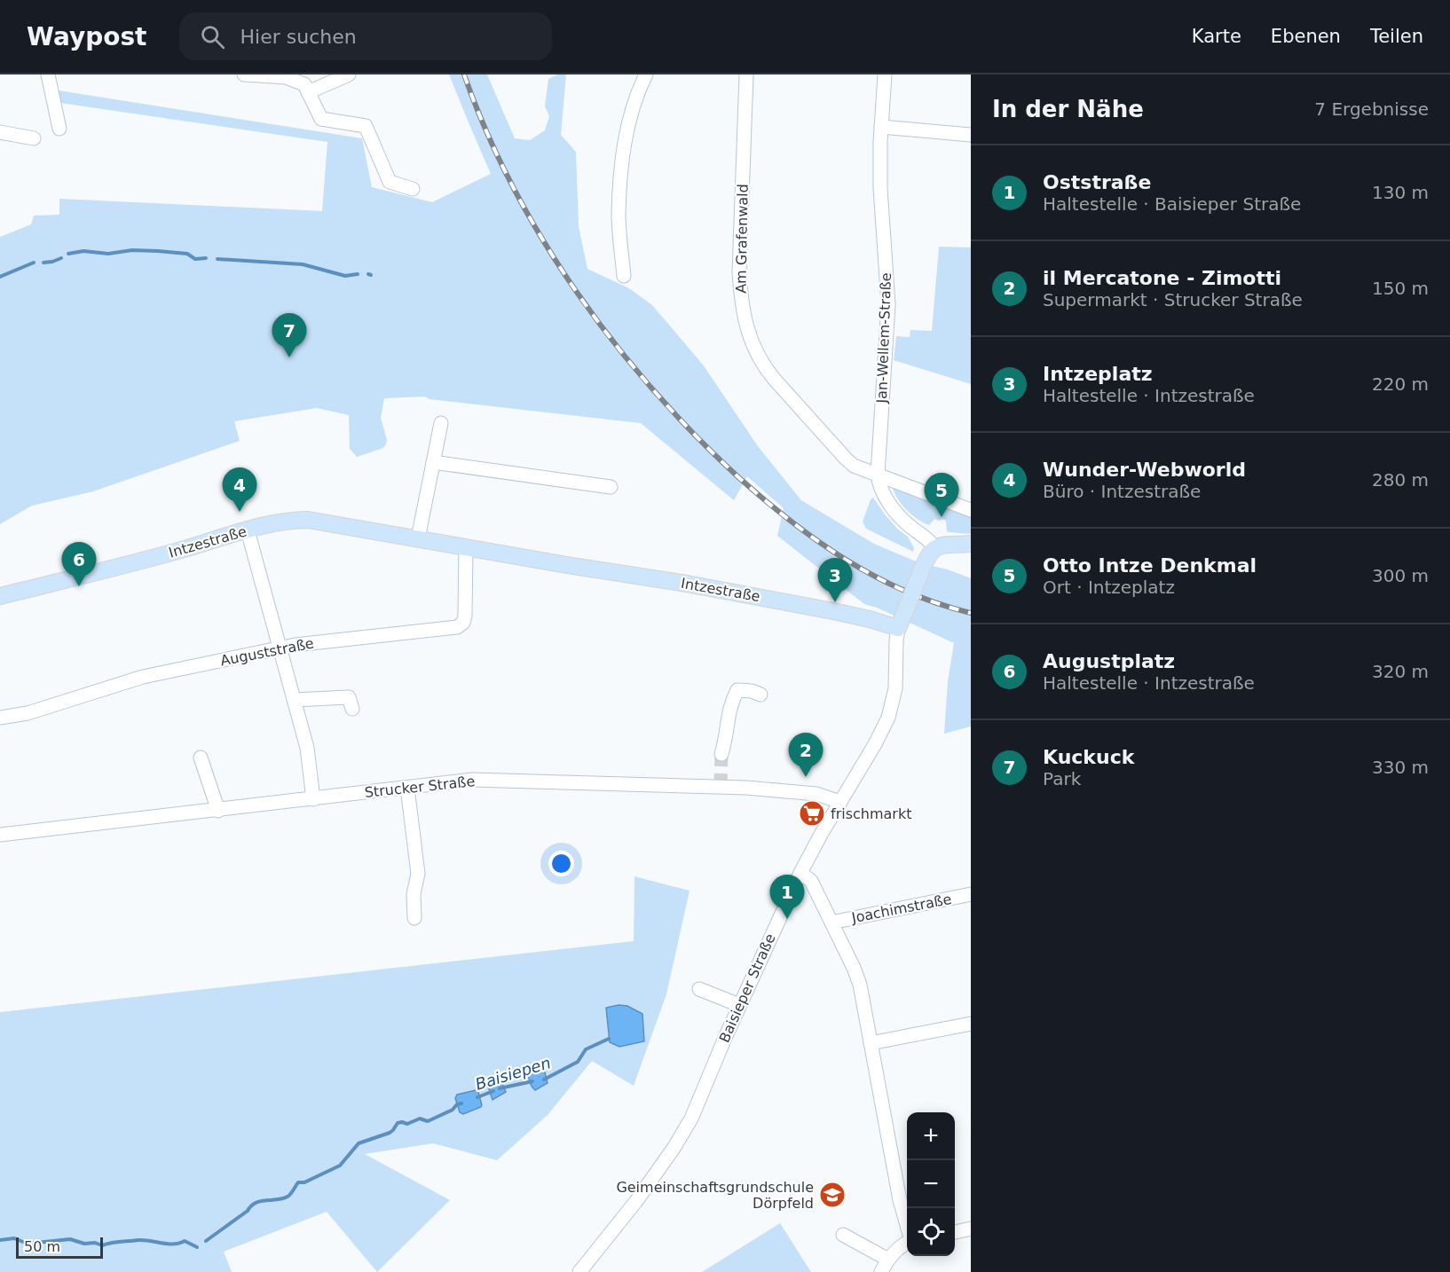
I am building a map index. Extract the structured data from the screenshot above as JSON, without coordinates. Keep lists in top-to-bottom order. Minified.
{"streets":{"main road":["Intzestraße"],"street":["Am Grafenwald","Jan-Wellem-Straße","Auguststraße","Strucker Straße","Joachimstraße","Baisieper Straße"]},"crossings":[["Am Grafenwald","Jan-Wellem-Straße"],["Intzestraße","Auguststraße"],["Intzestraße","Baisieper Straße"],["Strucker Straße","Baisieper Straße"]],"water":["Baisiepen"],"places":{"supermarket":["frischmarkt"],"school or university":["Geimeinschaftsgrundschule Dörpfeld"]},"scale_bar":"50 m","page":{"header":"Waypost","search":"Hier suchen","nav":["Karte","Ebenen","Teilen"],"heading":["In der Nähe","7 Ergebnisse"],"list":[{"mark":"1","name":"Oststraße","note":"Haltestelle · Baisieper Straße","value":"130 m"},{"mark":"2","name":"il Mercatone - Zimotti","note":"Supermarkt · Strucker Straße","value":"150 m"},{"mark":"3","name":"Intzeplatz","note":"Haltestelle · Intzestraße","value":"220 m"},{"mark":"4","name":"Wunder-Webworld","note":"Büro · Intzestraße","value":"280 m"},{"mark":"5","name":"Otto Intze Denkmal","note":"Ort · Intzeplatz","value":"300 m"},{"mark":"6","name":"Augustplatz","note":"Haltestelle · Intzestraße","value":"320 m"},{"mark":"7","name":"Kuckuck","note":"Park","value":"330 m"}],"pins":["7","4","5","6","3","2","1"],"map_buttons":["+","−"],"scale":"50 m"}}
